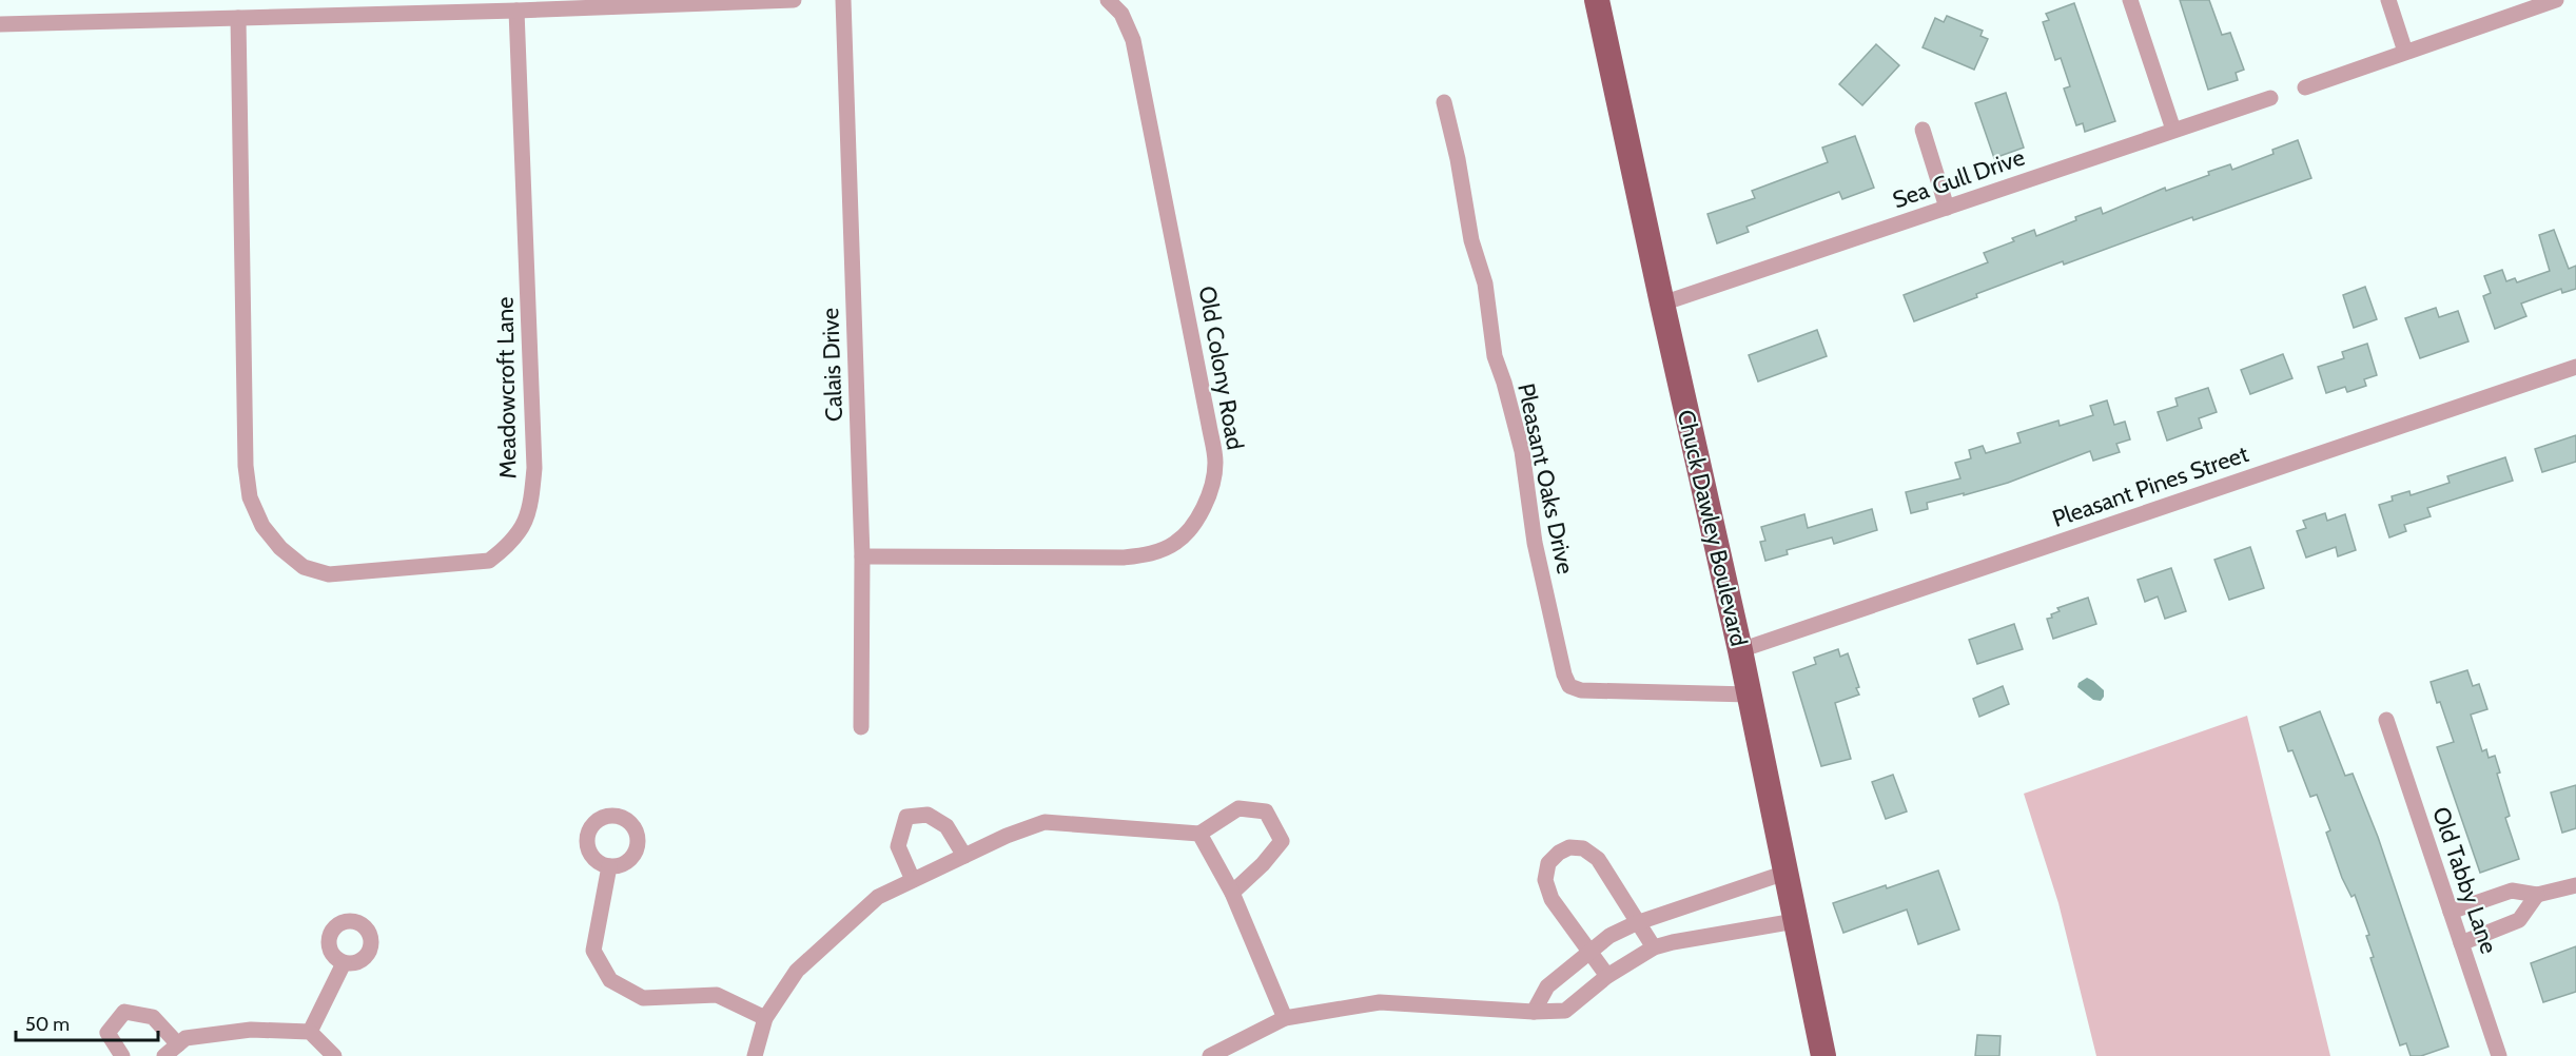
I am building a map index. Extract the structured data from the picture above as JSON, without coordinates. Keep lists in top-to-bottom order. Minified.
{"streets":{"main road":["Chuck Dawley Boulevard"],"street":["Sea Gull Drive","Calais Drive","Old Colony Road","Meadowcroft Lane","Pleasant Oaks Drive","Pleasant Pines Street","Old Tabby Lane"]},"crossings":[["Sea Gull Drive","Chuck Dawley Boulevard"],["Calais Drive","Old Colony Road"],["Pleasant Oaks Drive","Chuck Dawley Boulevard"],["Pleasant Pines Street","Chuck Dawley Boulevard"]],"scale_bar":"50 m"}
